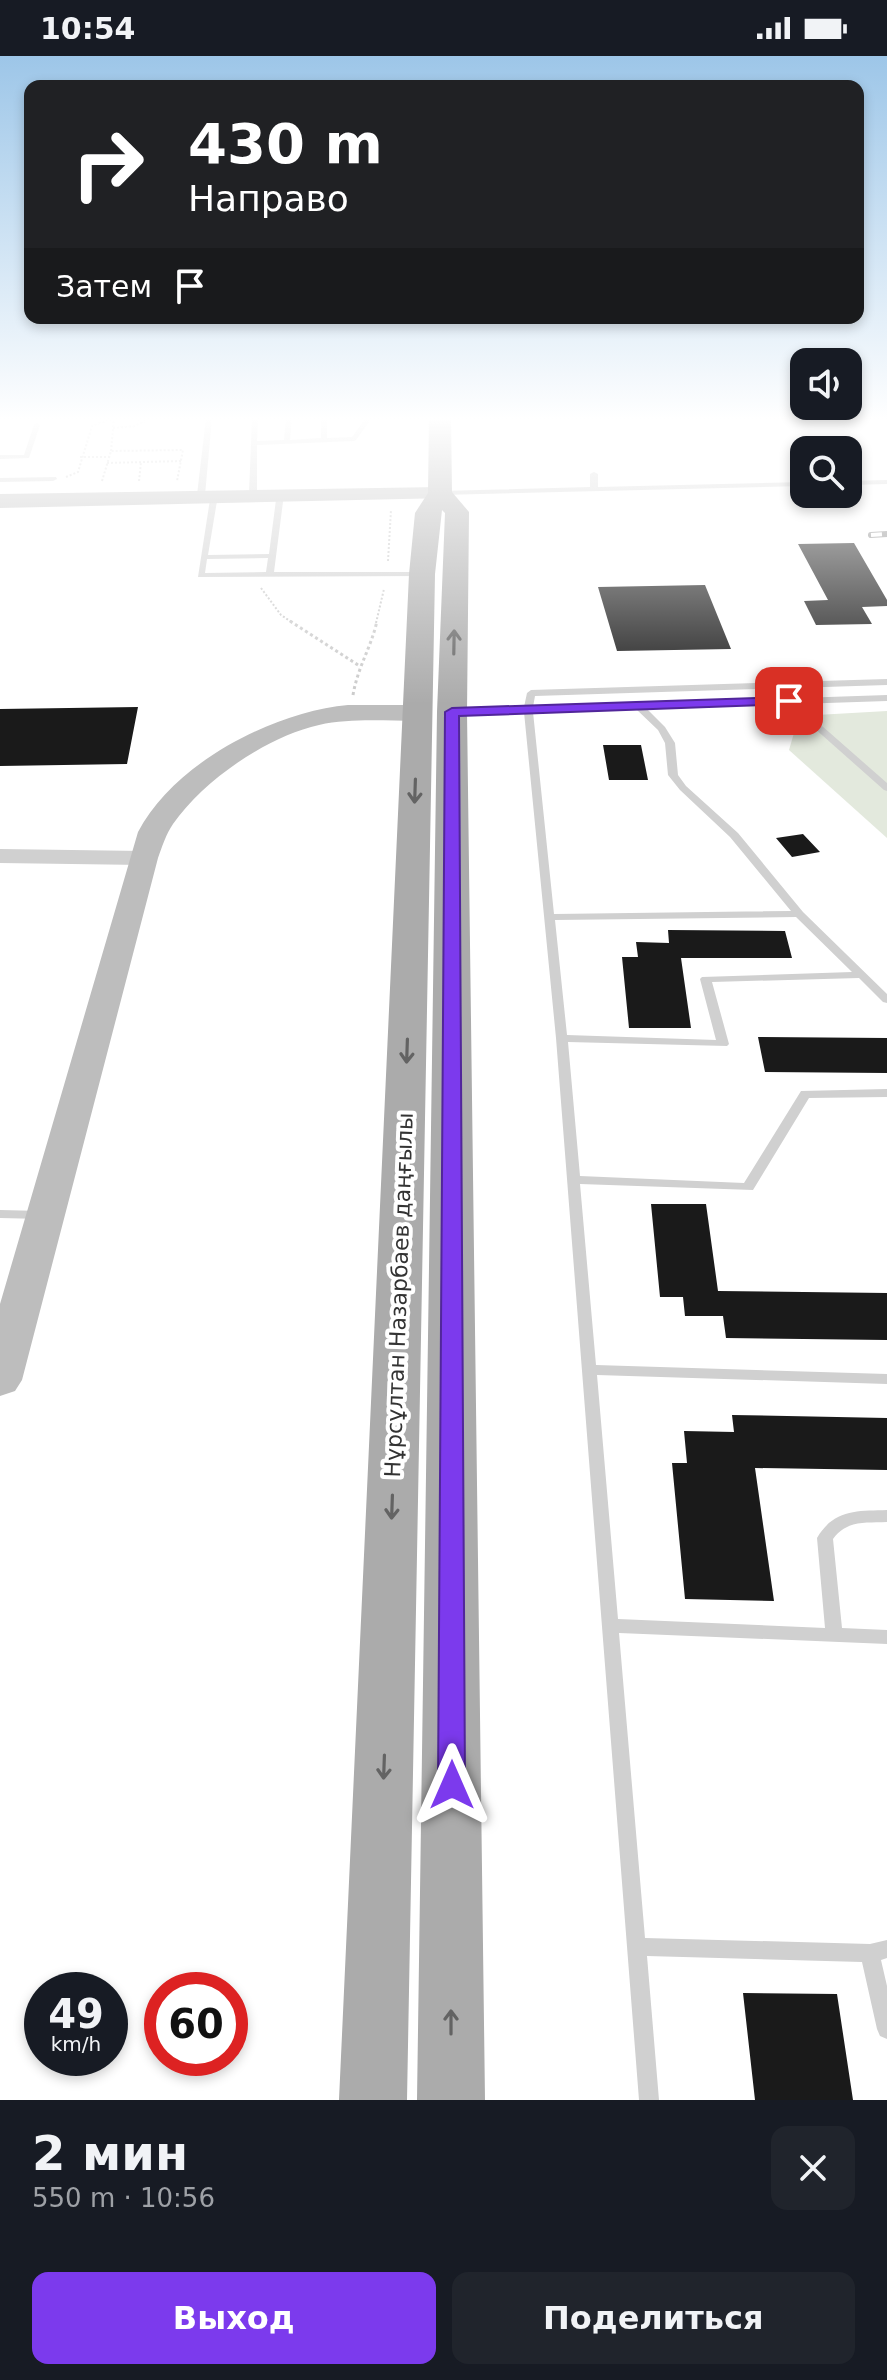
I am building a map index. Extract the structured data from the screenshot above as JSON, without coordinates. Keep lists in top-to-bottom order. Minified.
{"streets":{"main road":["Нұрсұлтан Назарбаев даңғылы"]},"page":{"status":"10:54","turn":["430 m","Направо"],"then":"Затем","speed":"49 km/h","limit":"60","heading":["2 мин","550 m · 10:56"],"buttons":["Выход","Поделиться"]}}
